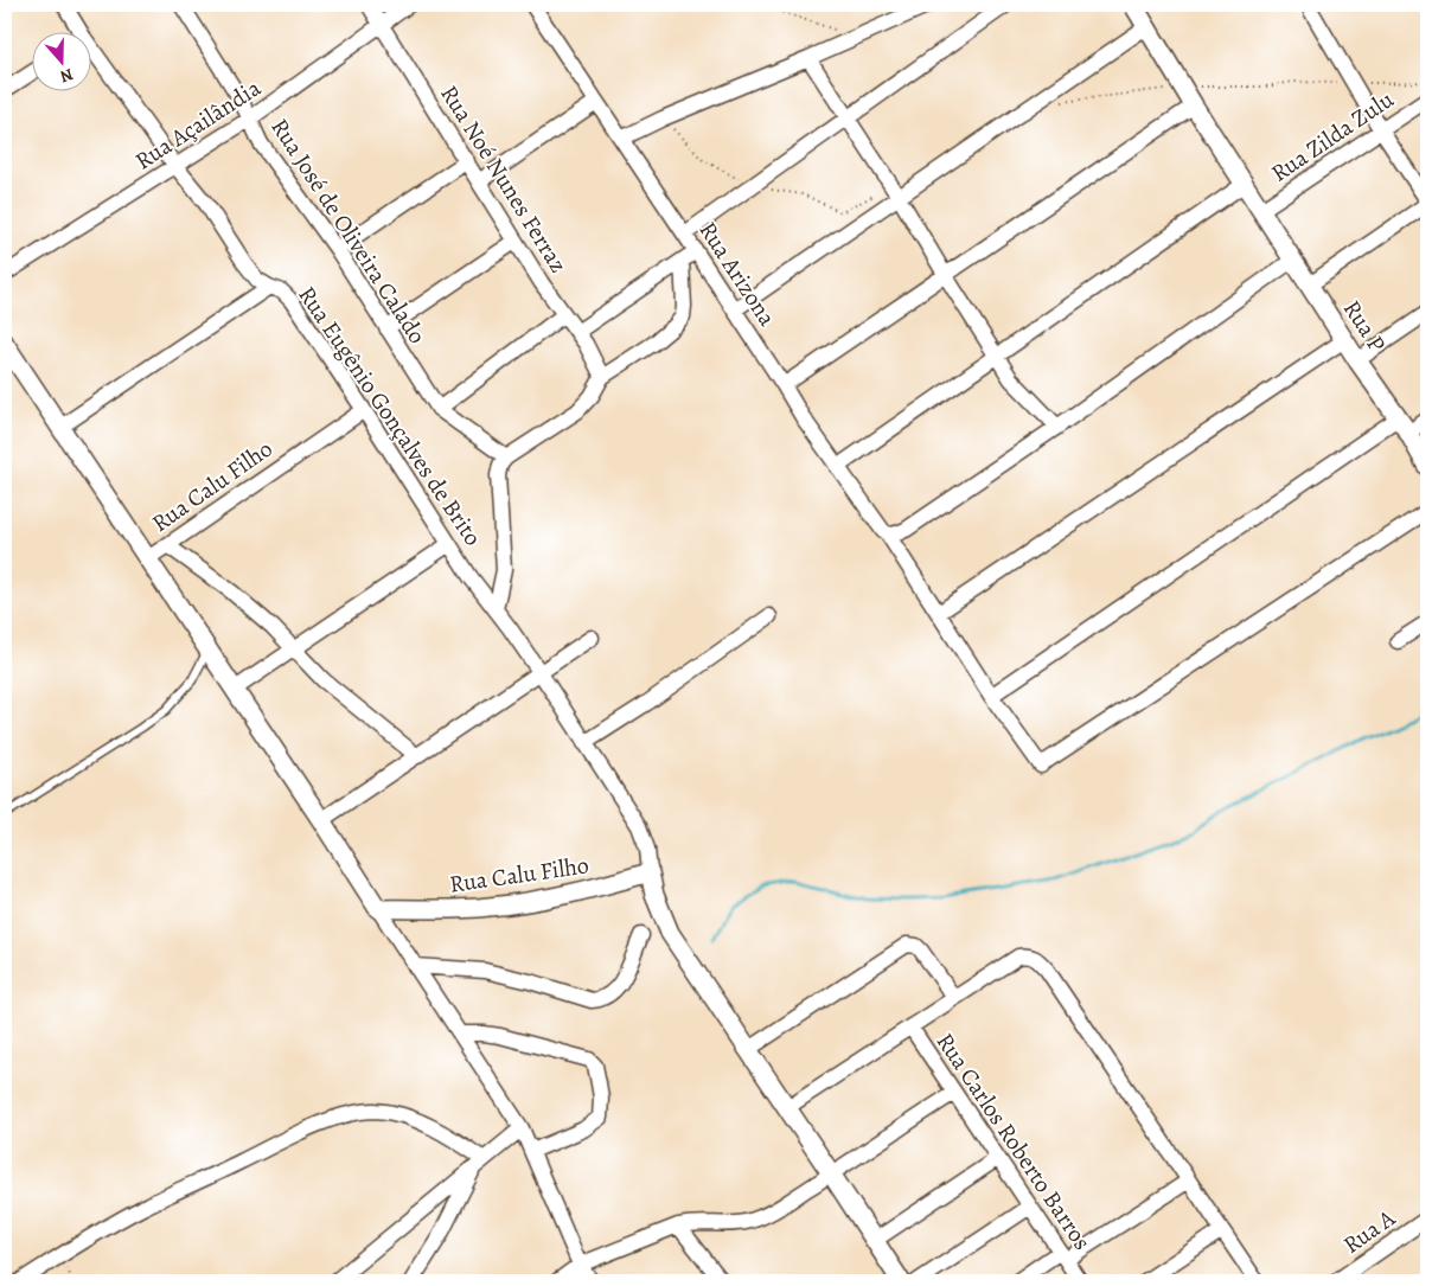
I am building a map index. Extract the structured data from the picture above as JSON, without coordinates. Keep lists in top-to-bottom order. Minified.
{"streets":{"street":["Rua Açailândia","Rua Zilda Zulu","Rua Noé Nunes Ferraz","Rua José de Oliveira Calado","Rua Arizona","Rua P","Rua Eugênio Gonçalves de Brito","Rua Calu Filho","Rua Carlos Roberto Barros","Rua A"]},"crossings":[["Rua Açailândia","Rua Noé Nunes Ferraz"],["Rua Açailândia","Rua José de Oliveira Calado"],["Rua Açailândia","Rua Eugênio Gonçalves de Brito"],["Rua Zilda Zulu","Rua P"],["Rua Eugênio Gonçalves de Brito","Rua Calu Filho"]],"north":"bottom"}
